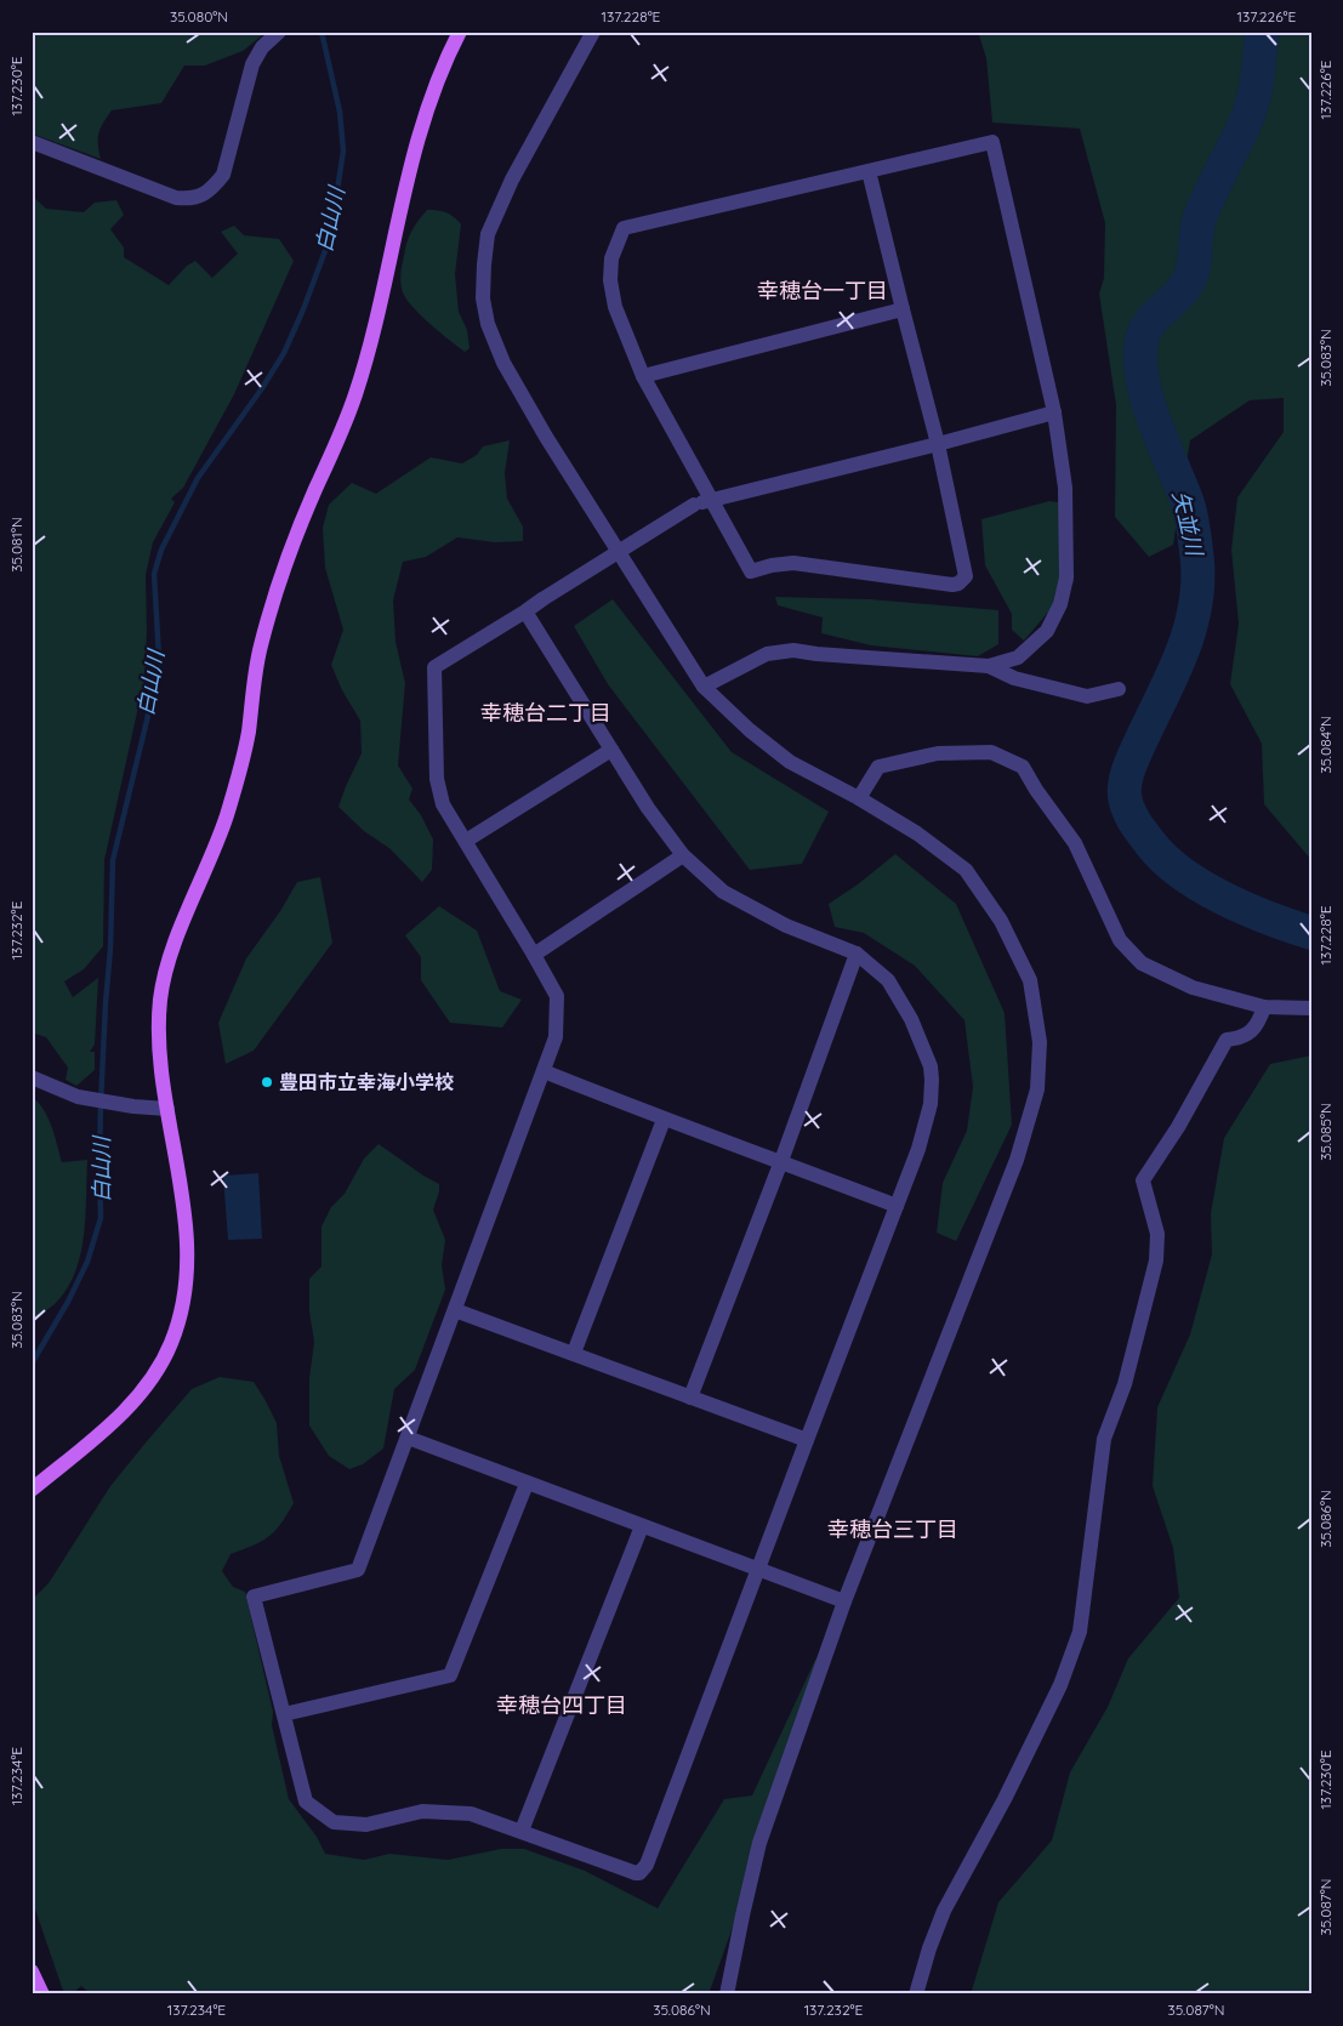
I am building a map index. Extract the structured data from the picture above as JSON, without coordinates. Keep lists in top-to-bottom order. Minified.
{"districts":["幸穂台一丁目","幸穂台二丁目","幸穂台三丁目","幸穂台四丁目"],"water":["白山川","矢並川"],"places":["豊田市立幸海小学校"],"coordinates":["35.080°N","137.228°E","137.226°E","137.230°E","35.083°N","35.081°N","35.084°N","137.232°E","35.085°N","35.086°N","137.234°E","35.087°N"]}
